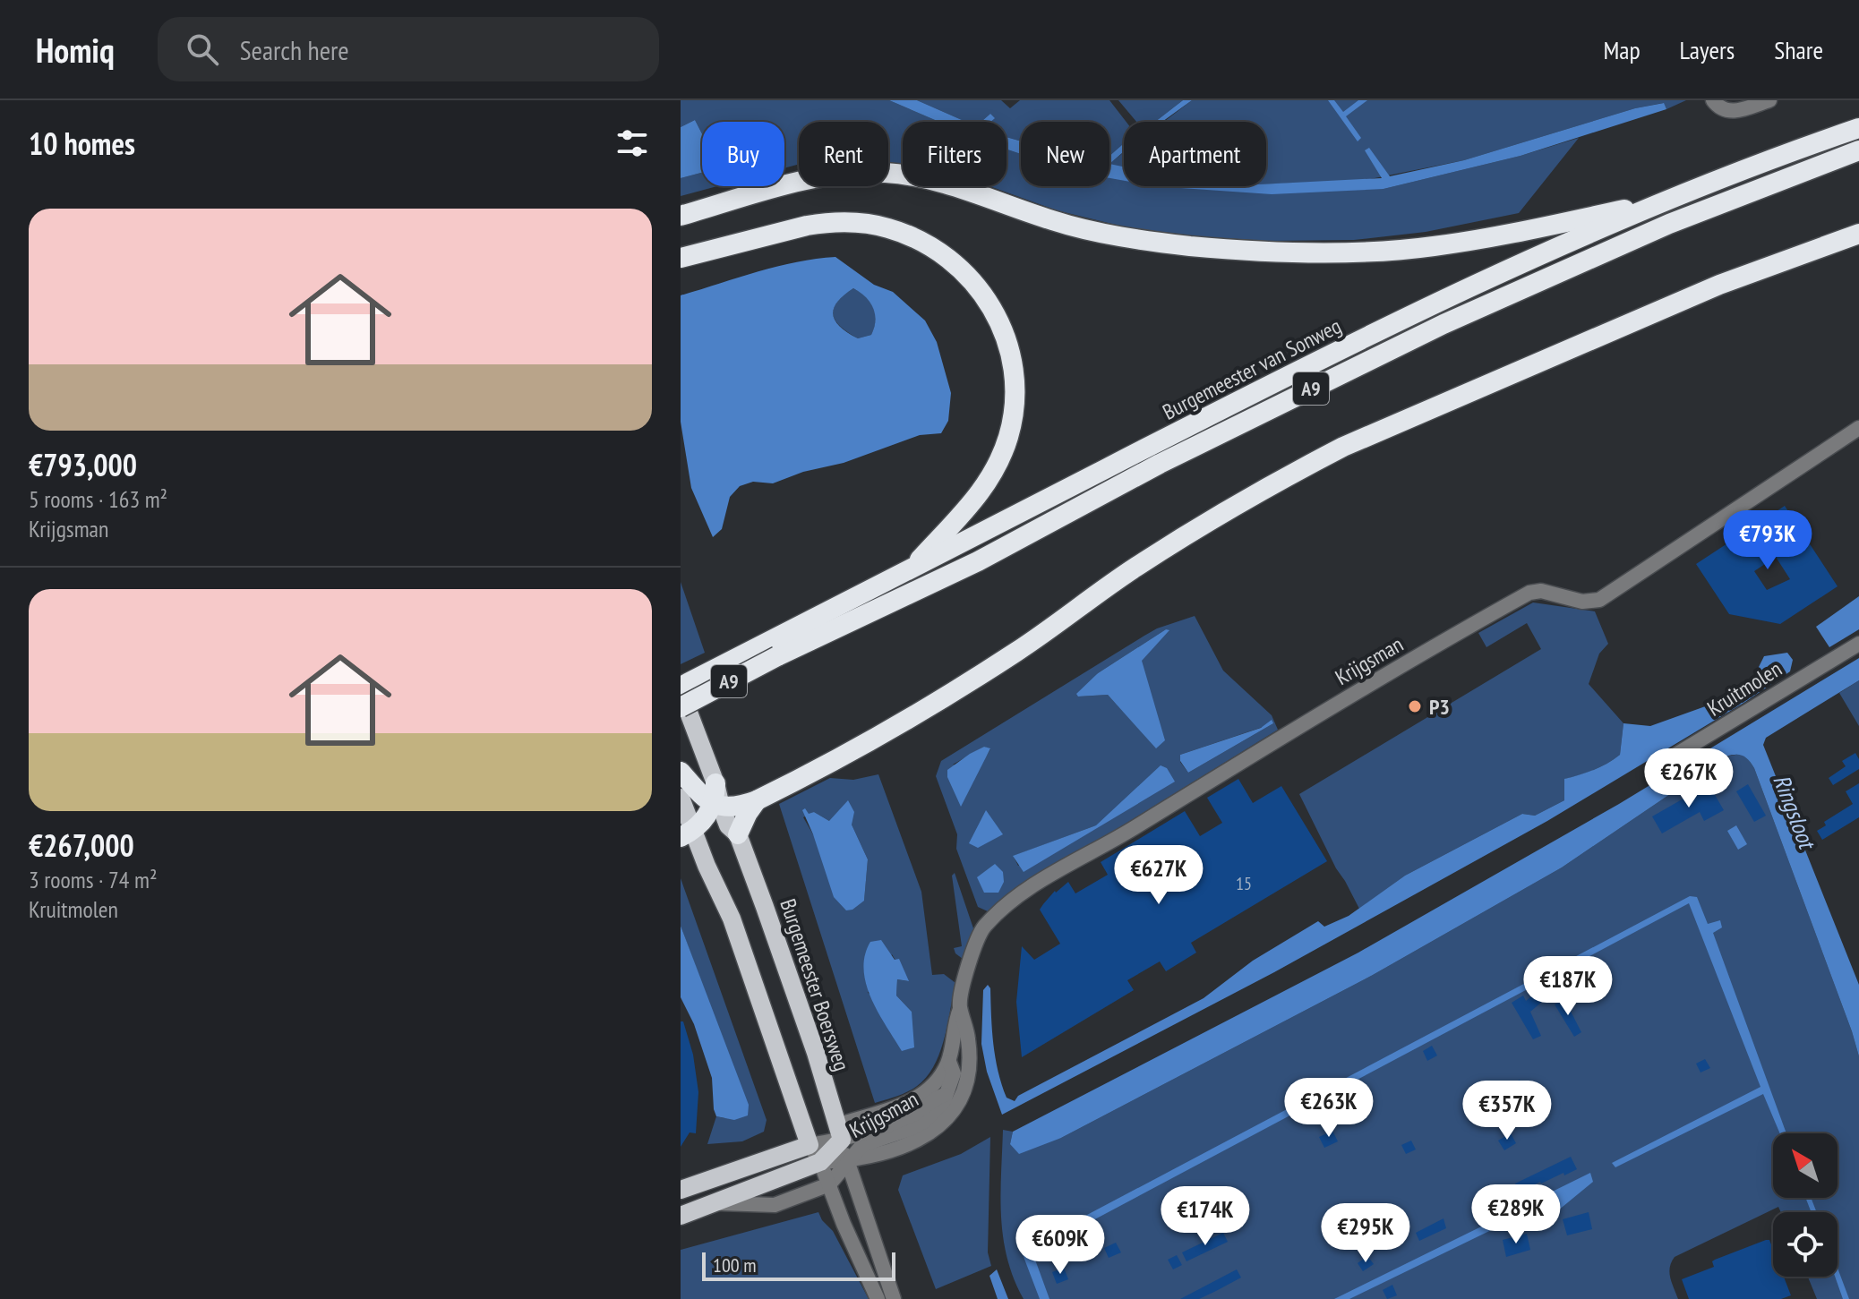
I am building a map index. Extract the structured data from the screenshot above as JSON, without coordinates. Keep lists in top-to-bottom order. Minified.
{"streets":{"highway":["Burgemeester van Sonweg","A9"],"main road":["Burgemeester Boersweg"],"street":["Krijgsman","Kruitmolen"]},"crossings":[["Burgemeester van Sonweg","A9"],["Krijgsman","Burgemeester Boersweg"]],"water":["Ringsloot"],"places":["P3"],"house_numbers":["15"],"scale_bar":"100 m","north":"top left","page":{"header":"Homiq","search":"Search here","nav":["Map","Layers","Share"],"heading":"10 homes","chip":["Buy","Rent","Filters","New","Apartment"],"list":[{"name":"€793,000","note":"5 rooms · 163 m² · Krijgsman"},{"name":"€267,000","note":"3 rooms · 74 m² · Kruitmolen"}],"price":["€793K","€267K","€627K","€187K","€263K","€357K","€289K","€174K","€295K","€609K"],"scale":"100 m"}}
